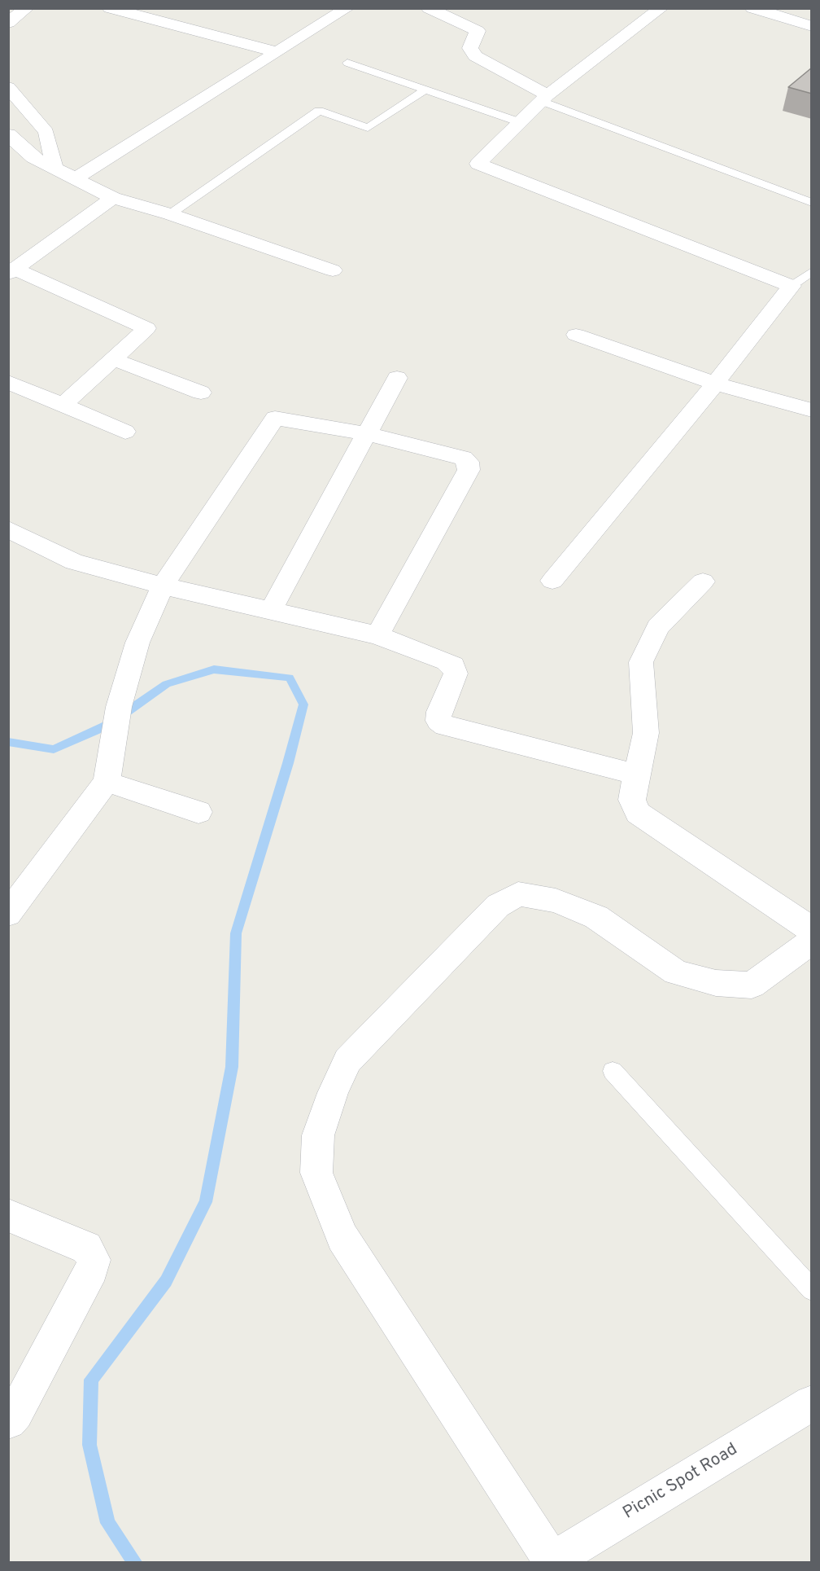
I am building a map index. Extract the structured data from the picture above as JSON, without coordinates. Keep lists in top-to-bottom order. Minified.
{"streets":{"street":["Picnic Spot Road"]}}
